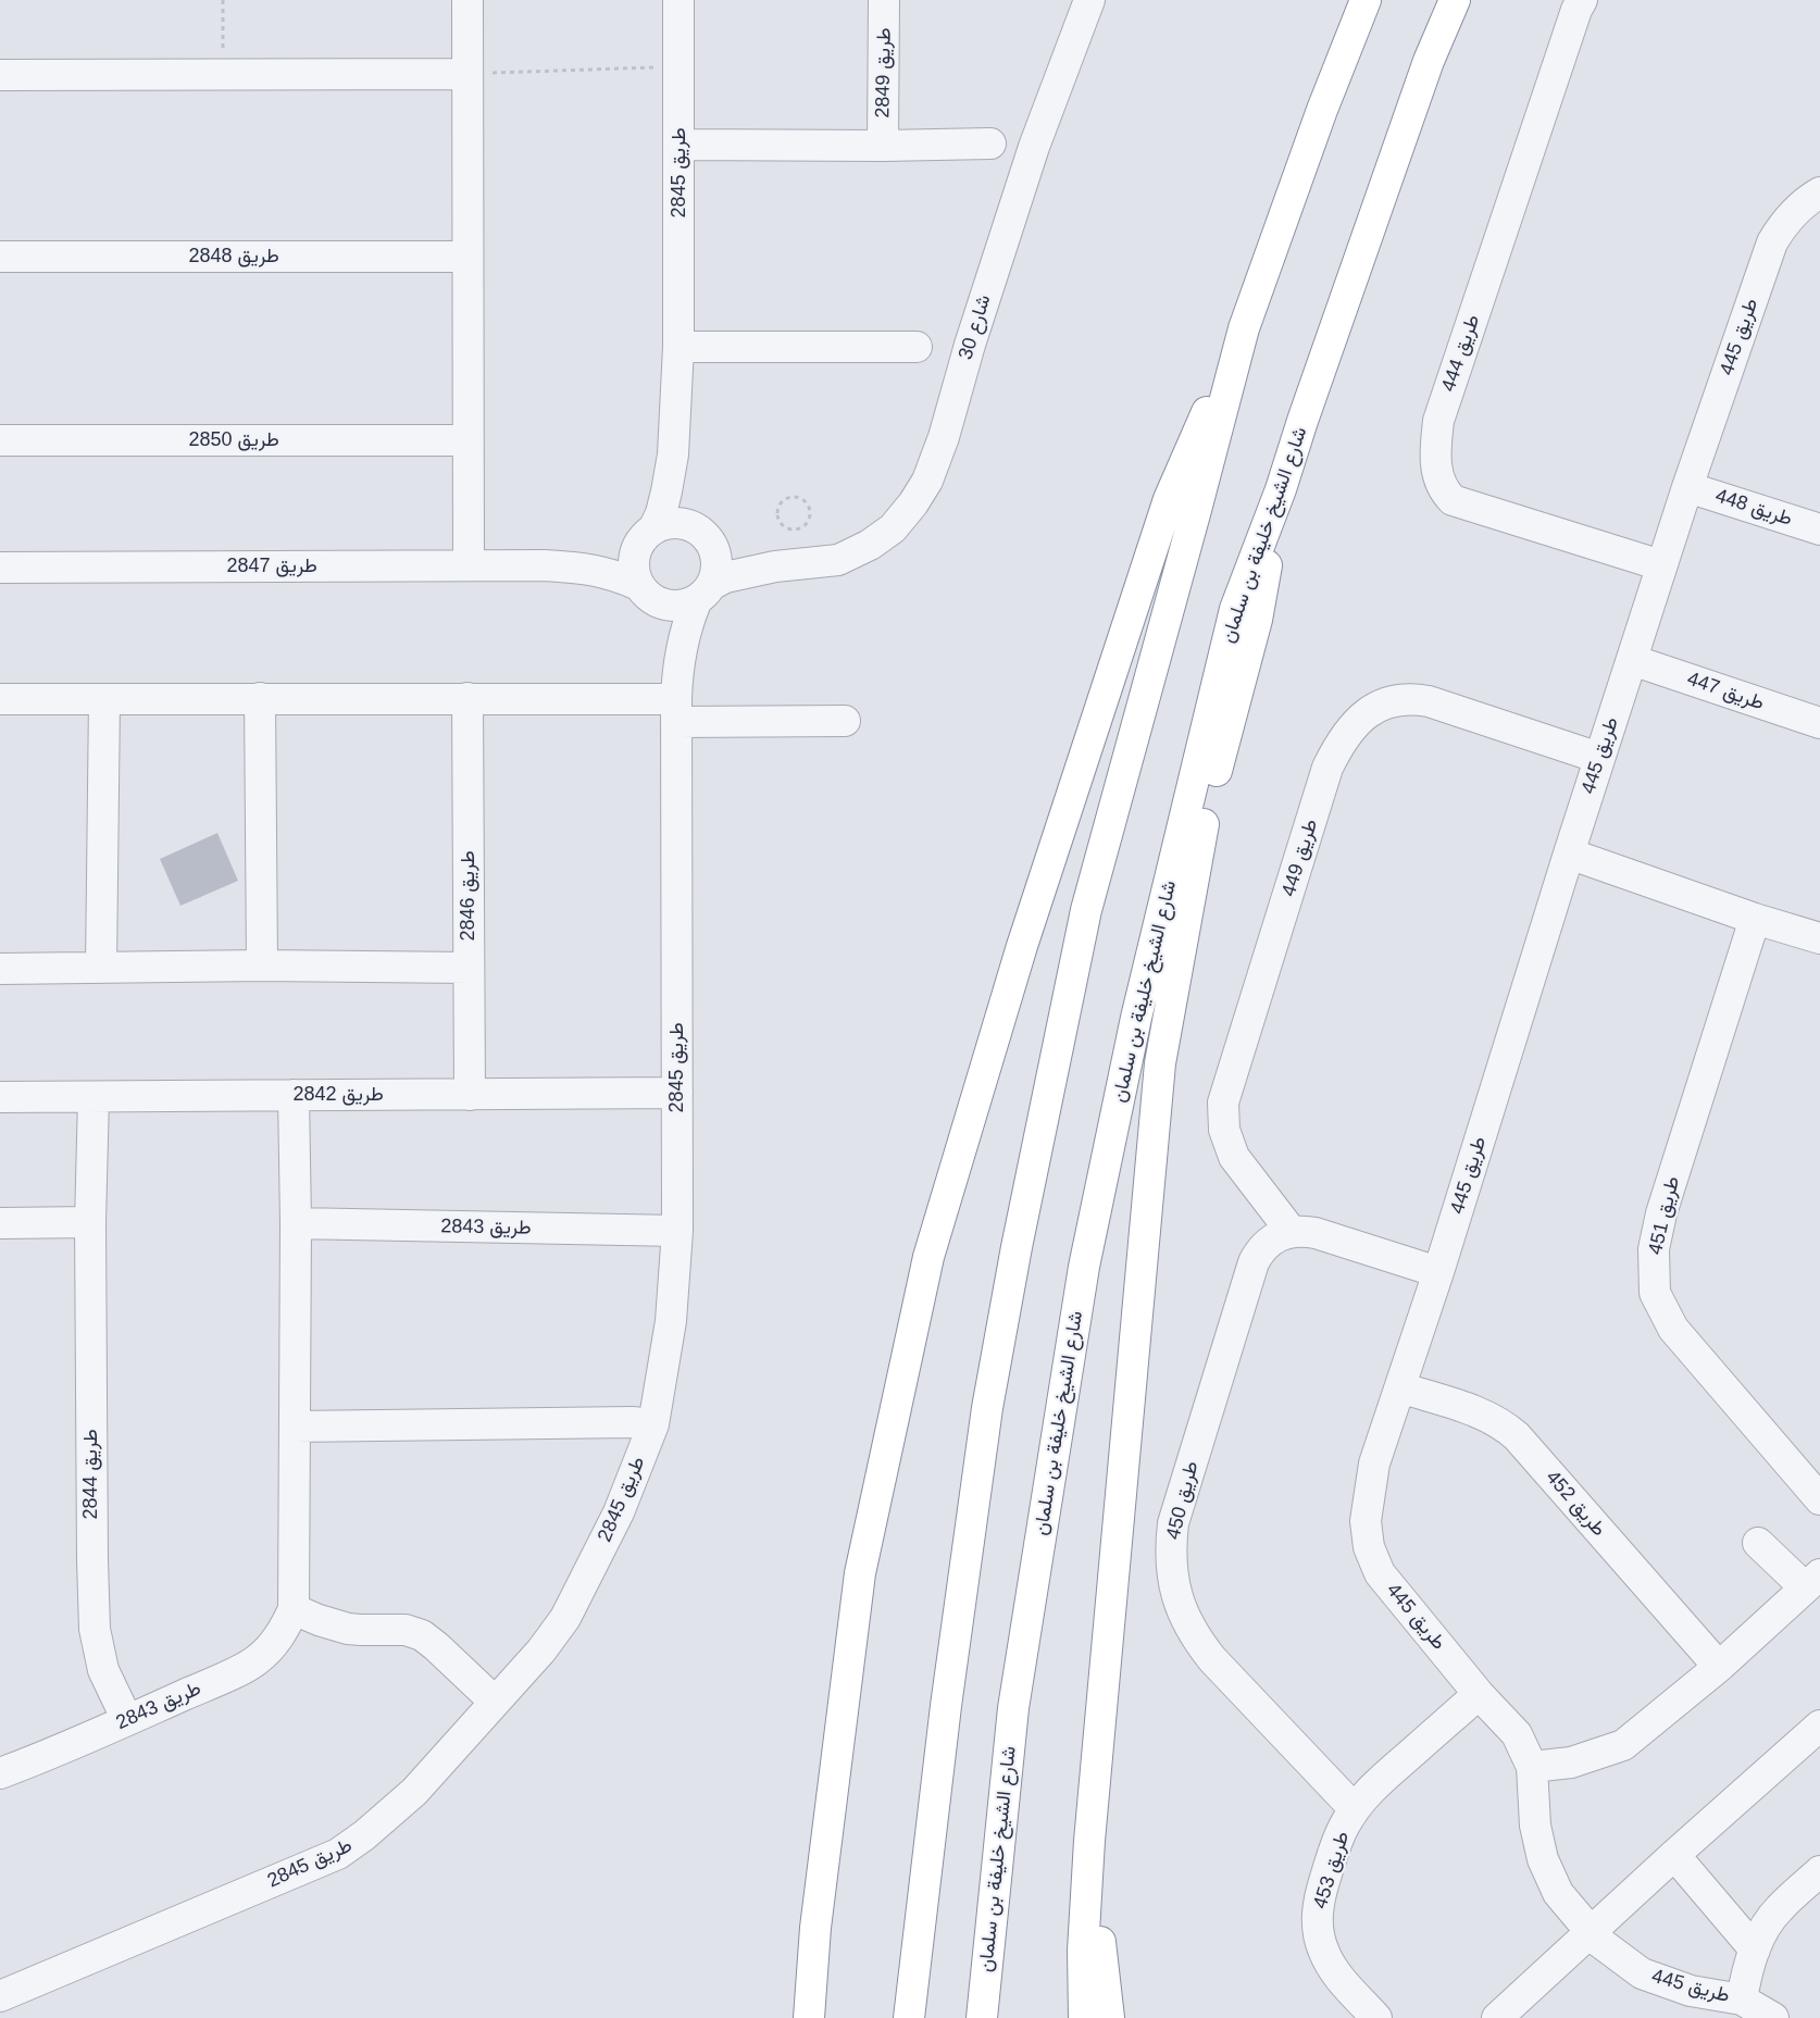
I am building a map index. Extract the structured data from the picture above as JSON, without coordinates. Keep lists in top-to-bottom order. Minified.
{"streets":{"highway":["شارع الشيخ خليفة بن سلمان"],"street":["طريق 2849","طريق 2845","طريق 2848","شارع 30","طريق 445","طريق 444","طريق 2850","طريق 448","طريق 2847","طريق 447","طريق 449","طريق 2846","طريق 2842","طريق 451","طريق 2843","طريق 2844","طريق 450","طريق 452","طريق 453"]},"crossings":[["طريق 2845","شارع 30"],["طريق 2845","طريق 2847"],["طريق 2845","طريق 2842"],["طريق 2845","طريق 2843"],["شارع 30","طريق 2847"],["طريق 445","طريق 444"],["طريق 445","طريق 448"],["طريق 445","طريق 447"],["طريق 445","طريق 449"],["طريق 445","طريق 452"],["طريق 445","طريق 453"],["طريق 449","طريق 450"],["طريق 2846","طريق 2842"],["طريق 2842","طريق 2843"],["طريق 2842","طريق 2844"],["طريق 2843","طريق 2844"],["طريق 450","طريق 453"]]}
